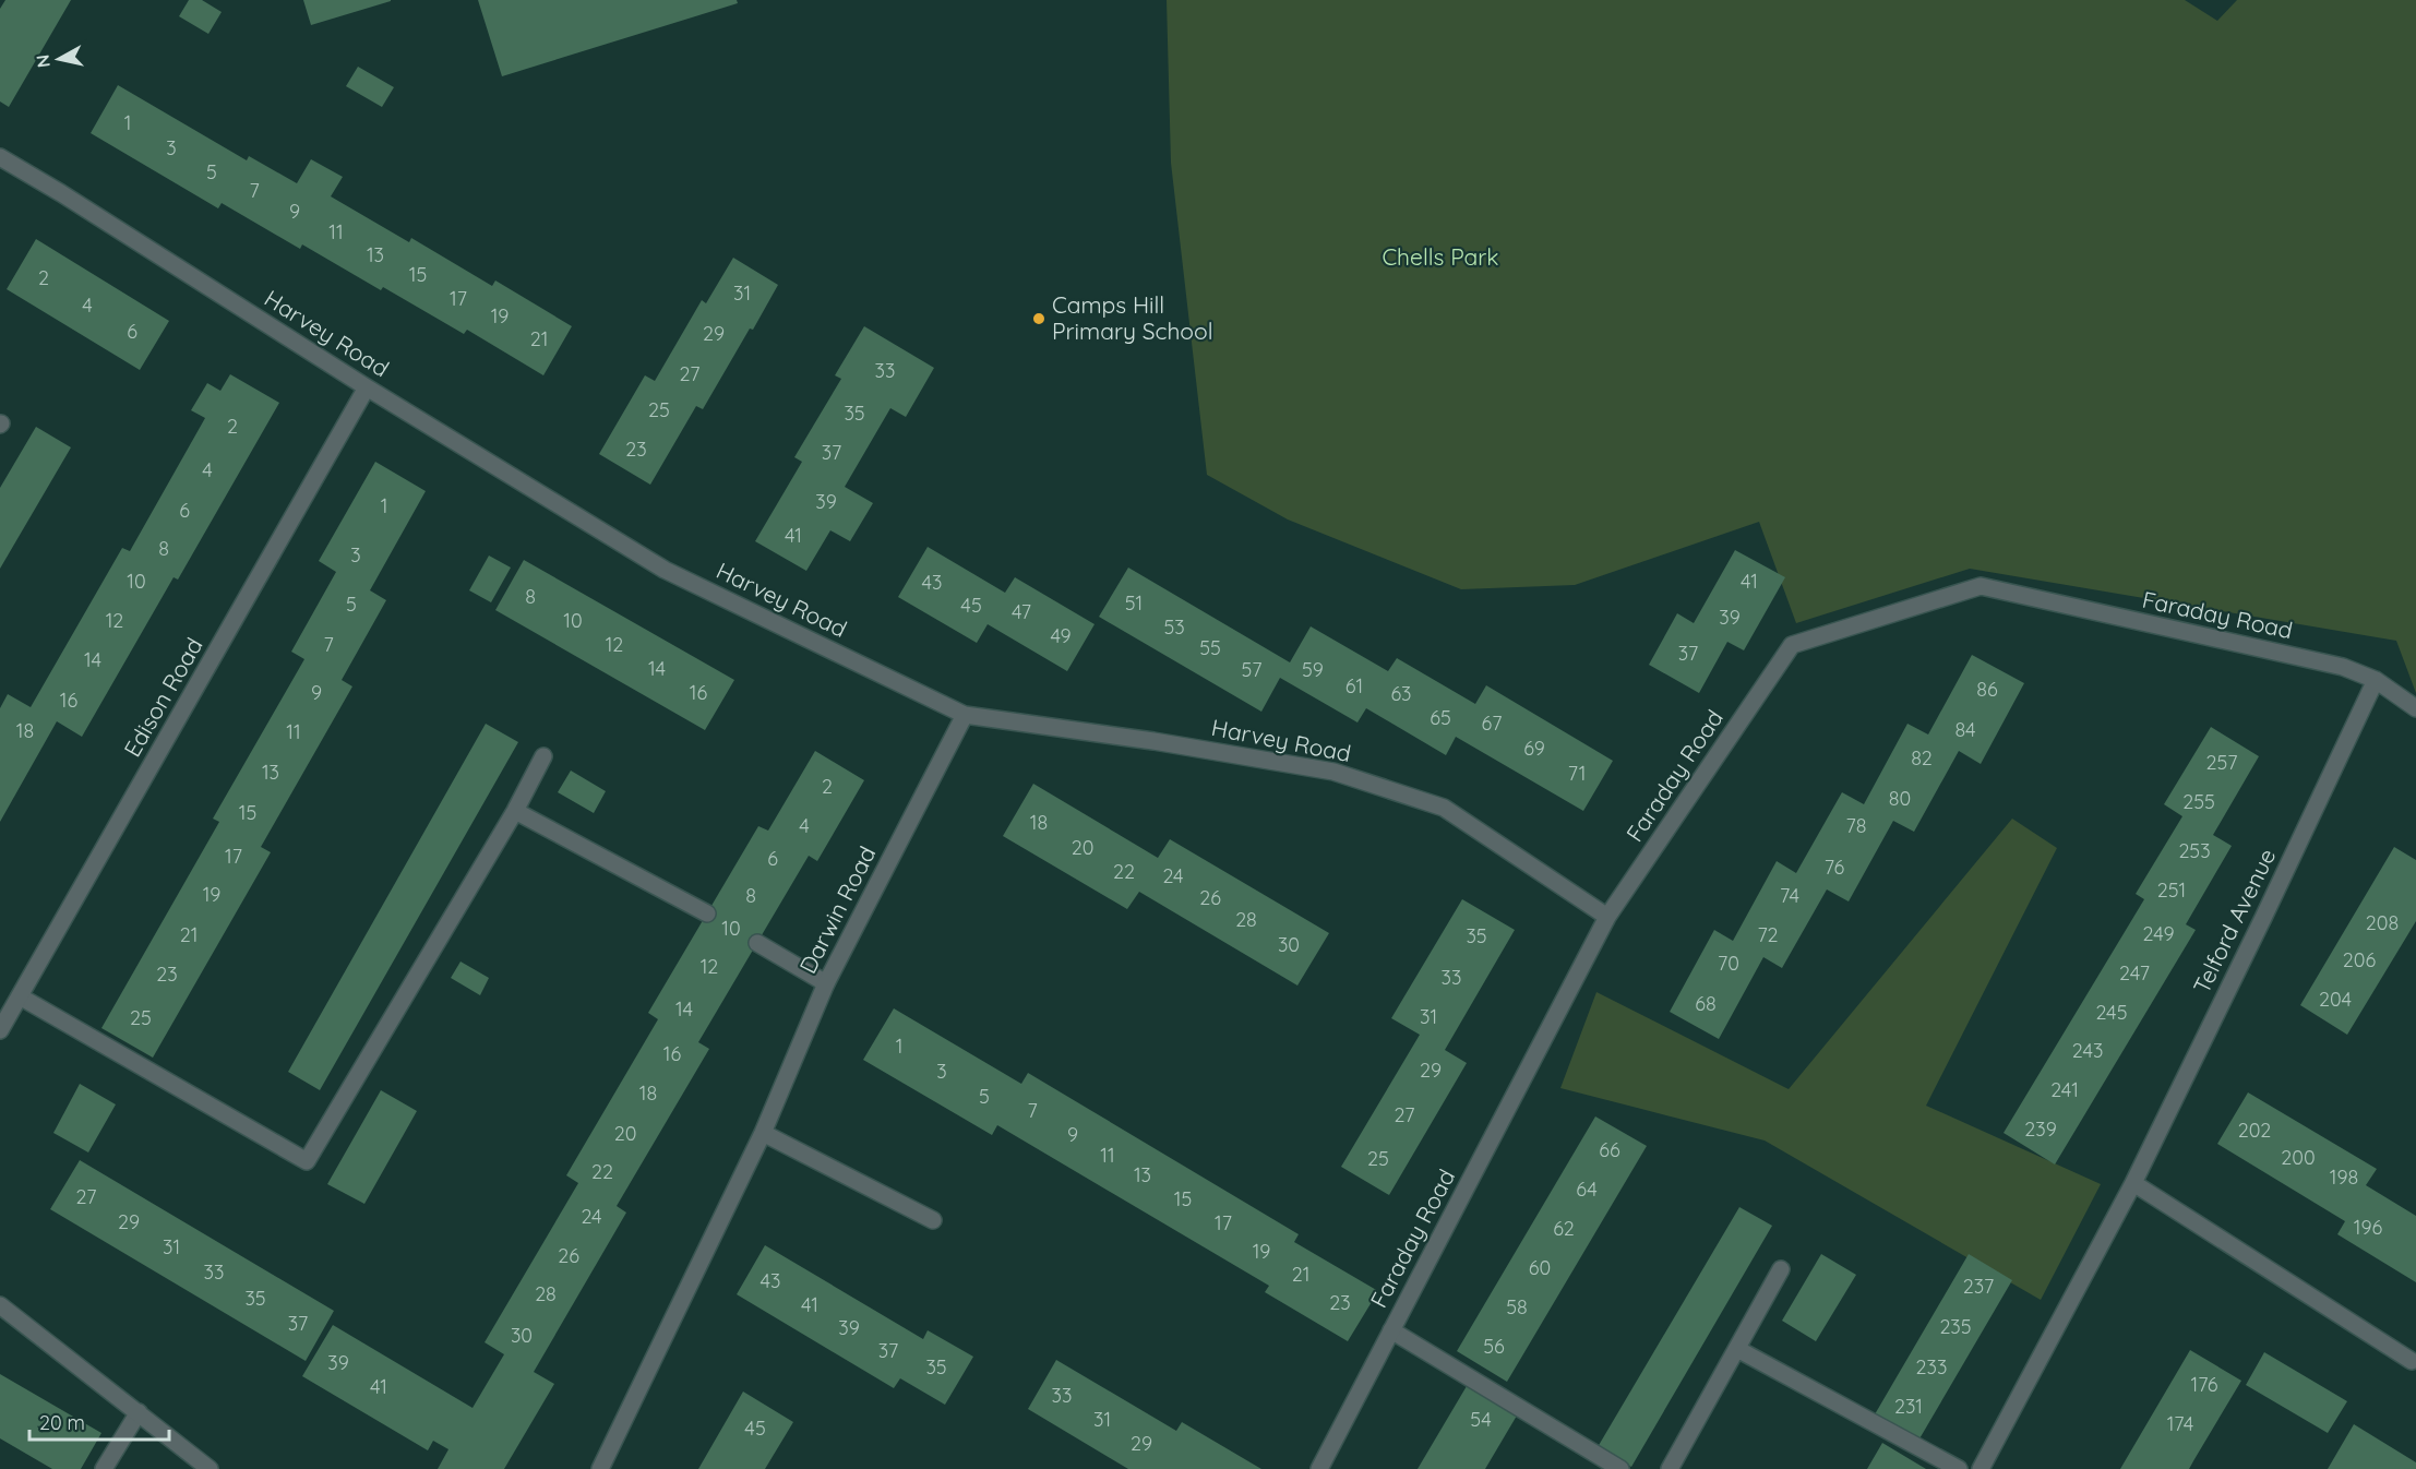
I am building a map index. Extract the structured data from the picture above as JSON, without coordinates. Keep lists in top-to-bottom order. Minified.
{"streets":{"street":["Harvey Road","Faraday Road","Edison Road","Darwin Road","Telford Avenue"]},"crossings":[["Harvey Road","Faraday Road"],["Harvey Road","Edison Road"],["Harvey Road","Darwin Road"],["Faraday Road","Telford Avenue"]],"parks":["Chells Park"],"places":["Camps Hill Primary School"],"house_numbers":["1","3","5","7","9","11","13","15","2","31","17","4","19","6","29","21","33","27","25","35","2","23","37","4","39","1","6","41","8","3","10","41","43","8","51","5","45","47","39","12","10","53","49","7","12","55","37","14","14","57","59","61","86","9","16","63","16","65","67","84","18","11","69","82","257","13","71","2","80","255","15","18","4","78","20","253","17","6","76","22","24","251","19","8","74","26","28","208","10","249","21","72","35","30","206","70","12","247","23","33","204","68","14","245","31","25","1","243","16","29","3","241","18","5","7","27","239","202","20","9","66","11","200","25","22","13","198","64","27","15","24","29","17","196","62","31","19","26","60","33","21","43","237","28","35","23","41","58","37","235","39","30","56","37","39","35","233","176","41","33","231","31","54","174","45","29"],"scale_bar":"20 m","north":"left"}
